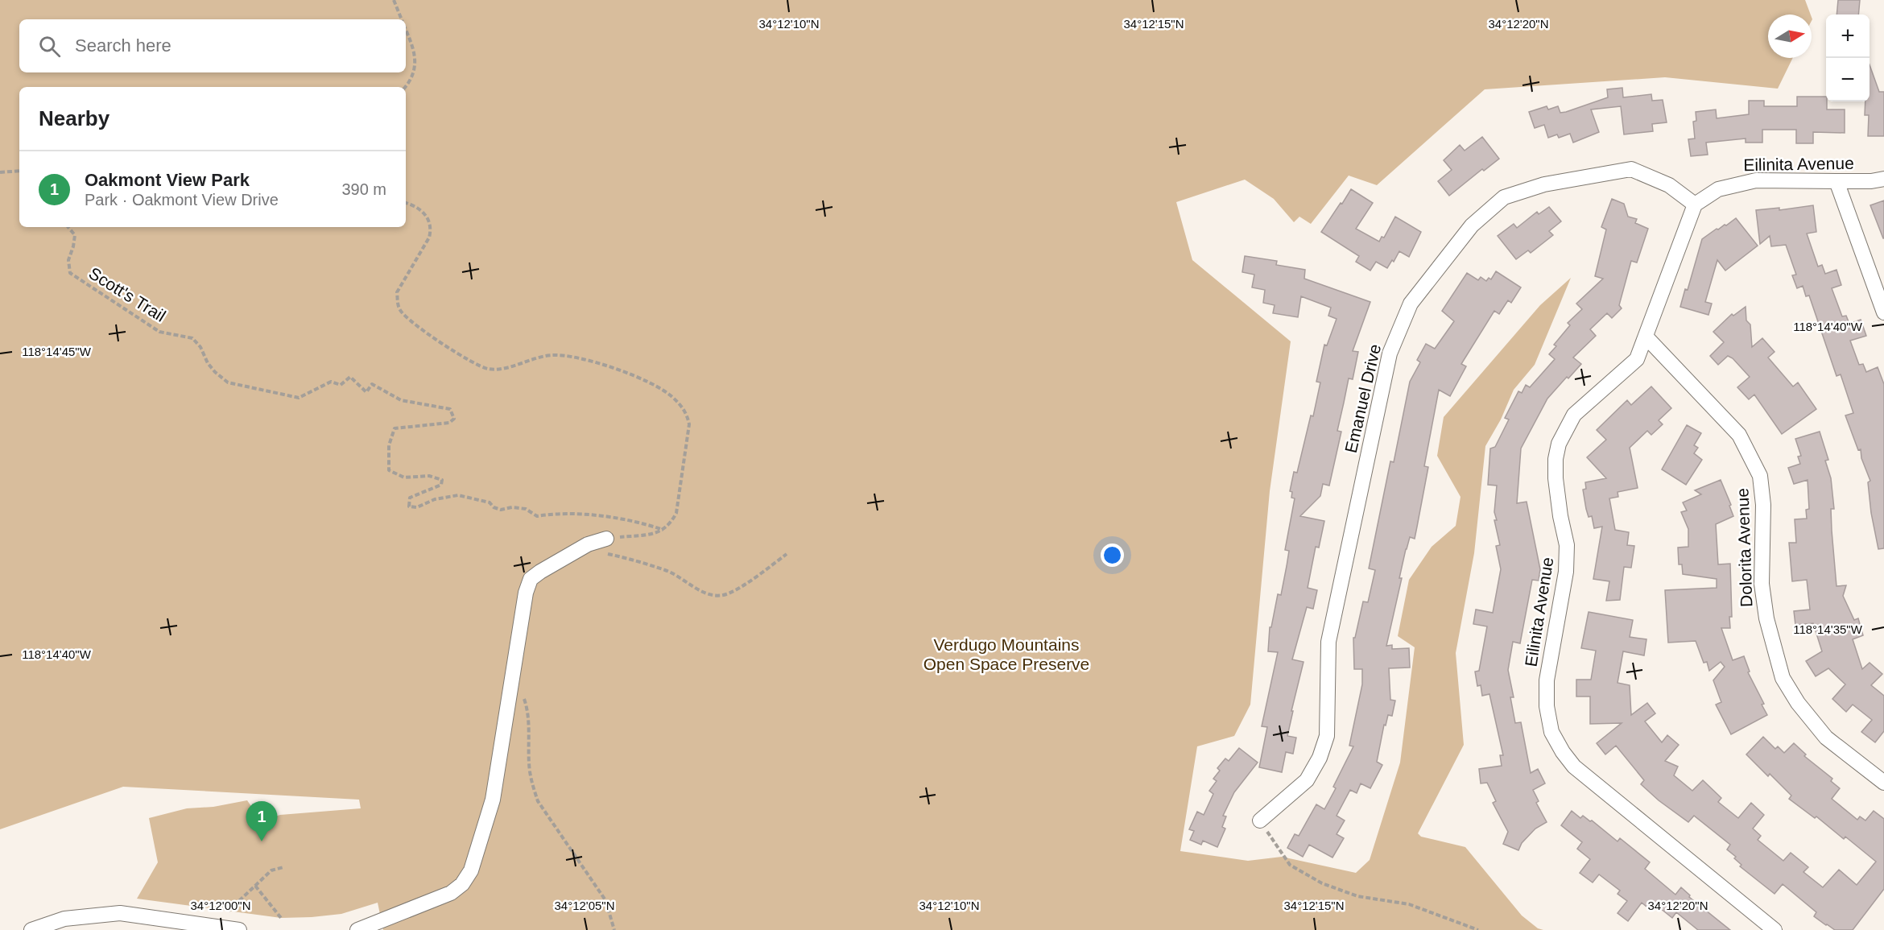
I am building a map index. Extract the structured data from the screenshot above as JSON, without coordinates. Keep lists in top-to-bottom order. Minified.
{"streets":{"street":["Eilinita Avenue","Emanuel Drive","Dolorita Avenue"],"path":["Scott's Trail"]},"crossings":[["Eilinita Avenue","Emanuel Drive"],["Eilinita Avenue","Dolorita Avenue"]],"parks":["Verdugo Mountains Open Space Preserve"],"north":"right","page":{"map_buttons":["+","−"],"search":"Search here","heading":"Nearby","list":[{"mark":"1","name":"Oakmont View Park","note":"Park · Oakmont View Drive","value":"390 m"}],"pins":"1"},"coordinates":["34°12'10\"N","34°12'20\"N","34°12'15\"N","118°14'40\"W","118°14'45\"W","118°14'35\"W","34°12'00\"N","34°12'05\"N"]}
